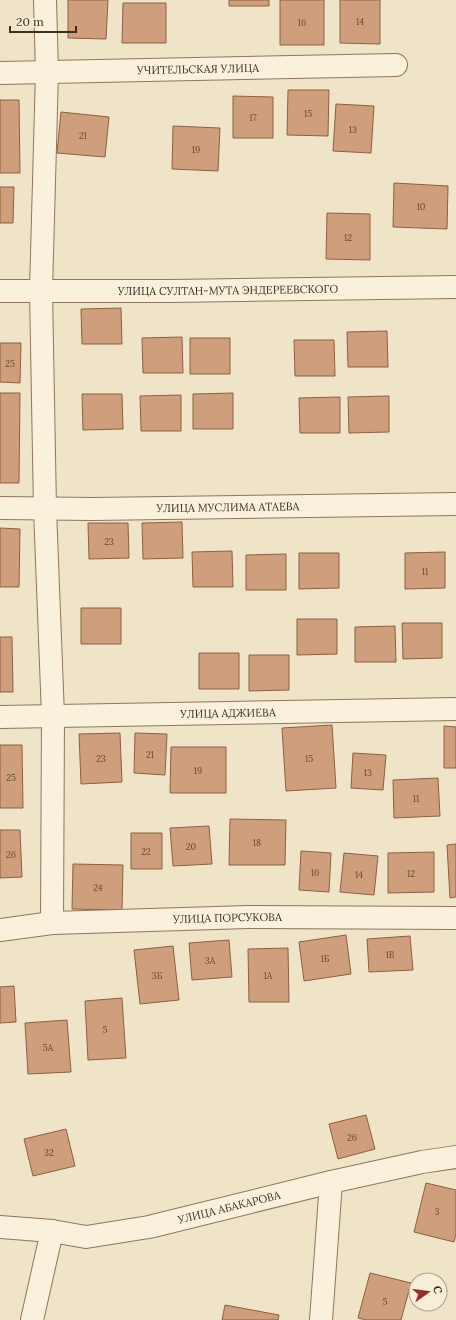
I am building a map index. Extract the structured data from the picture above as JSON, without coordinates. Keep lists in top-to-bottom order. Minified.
{"streets":{"street":["УЧИТЕЛЬСКАЯ УЛИЦА","УЛИЦА СУЛТАН-МУТА ЭНДЕРЕЕВСКОГО","УЛИЦА МУСЛИМА АТАЕВА","УЛИЦА АДЖИЕВА","УЛИЦА ПОРСУКОВА","УЛИЦА АБАКАРОВА"]},"house_numbers":["14","16","15","17","13","21","19","10","12","25","23","11","21","23","15","19","13","25","11","18","20","22","26","16","12","14","24","1В","1Б","3А","3Б","1А","5","5А","26","32","3","5"],"scale_bar":"20 m","north":"right"}
